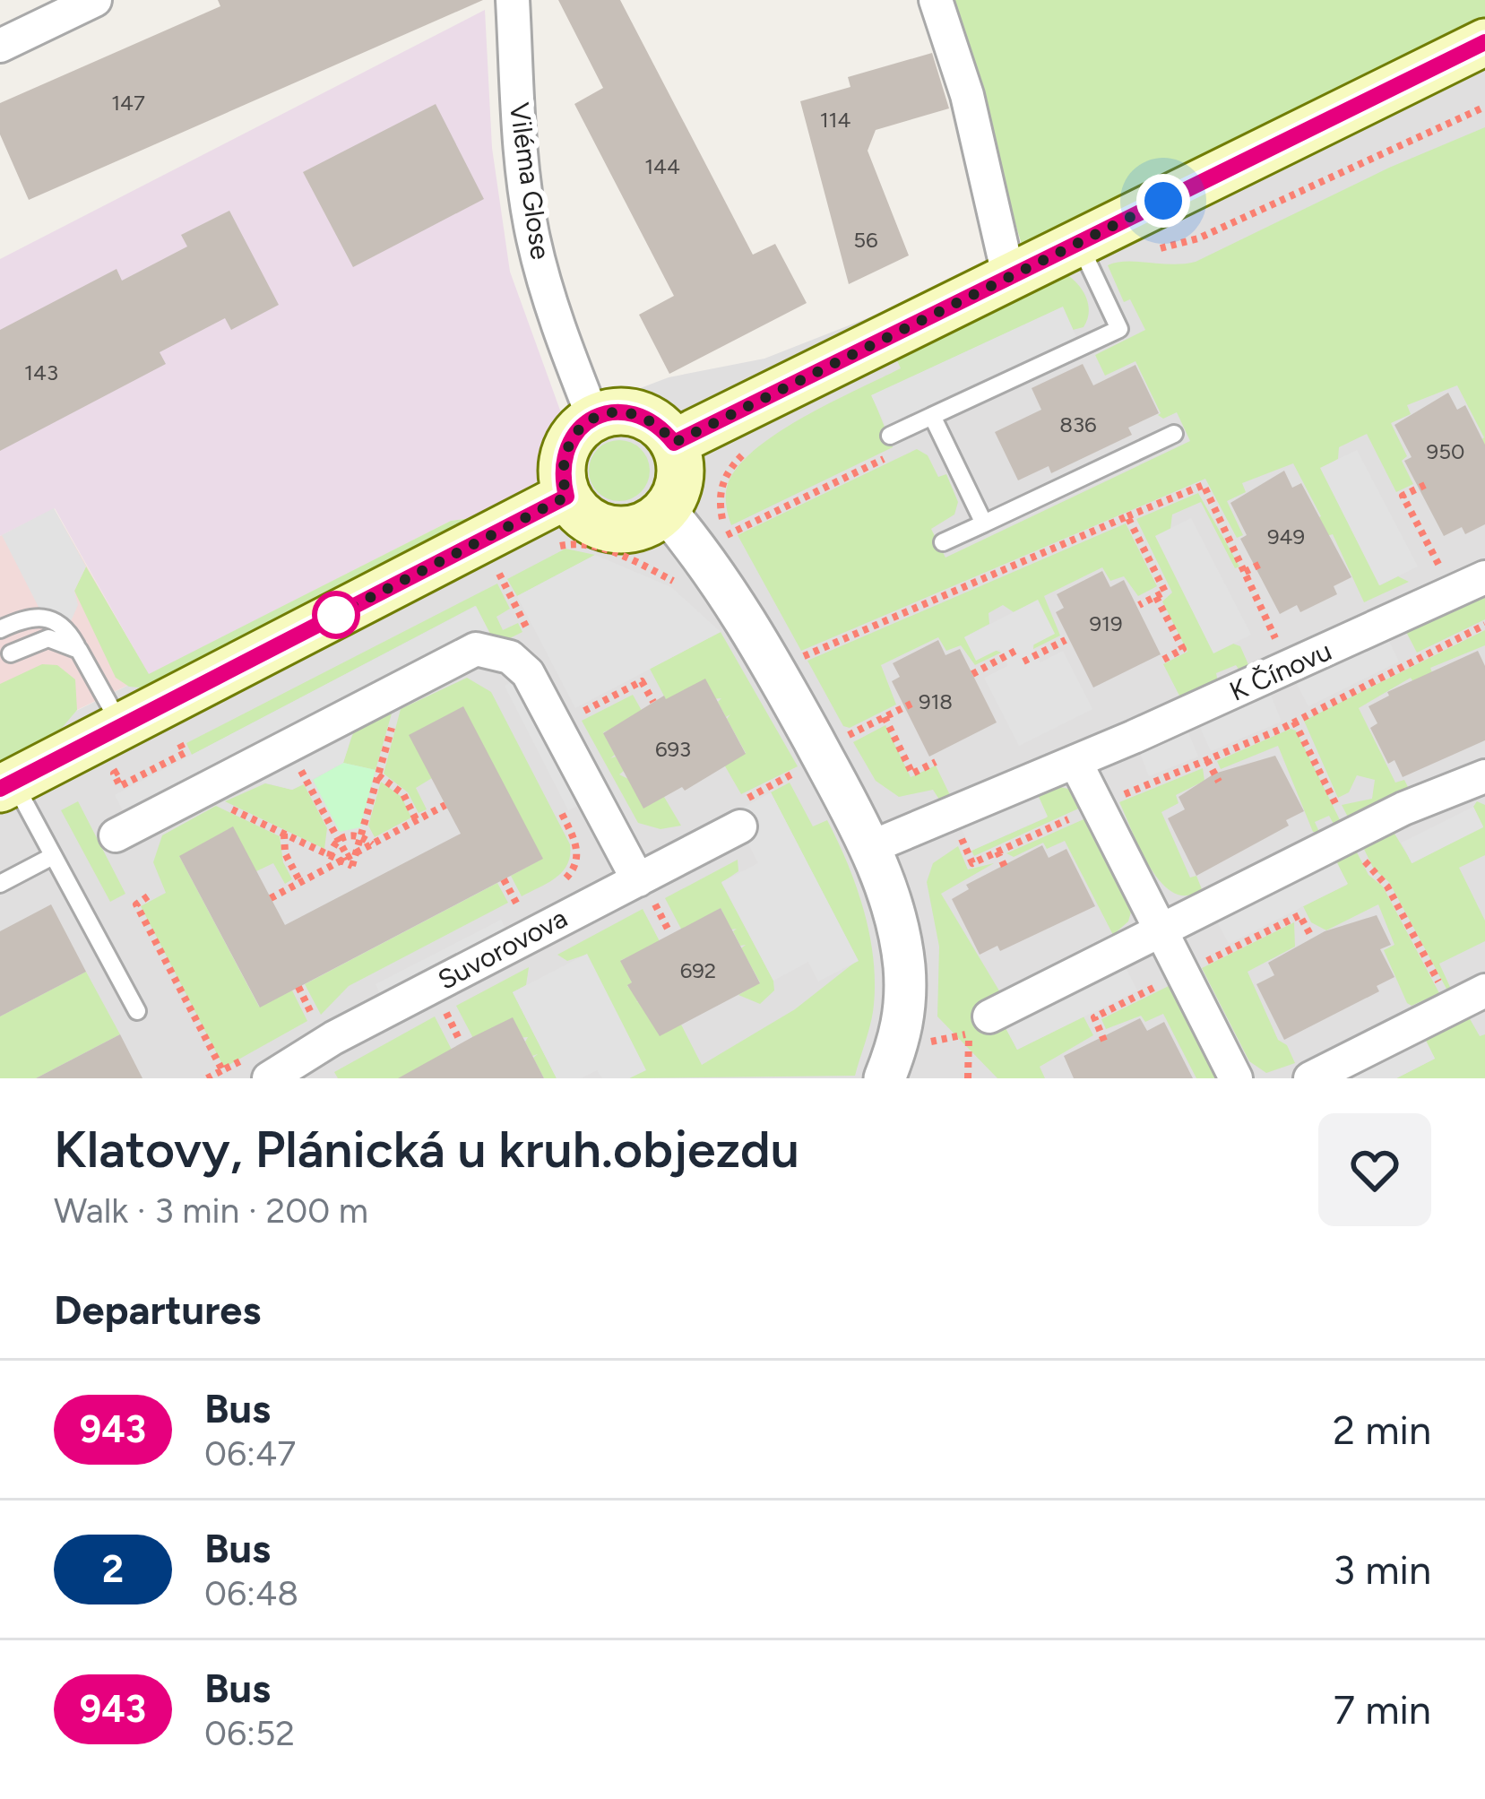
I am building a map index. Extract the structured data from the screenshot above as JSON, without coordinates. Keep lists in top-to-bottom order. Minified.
{"streets":{"street":["Viléma Glose","K Čínovu","Suvorovova"]},"lines":["bus line 943"],"house_numbers":["147","114","144","56","143","836","950","949","919","918","693","692"],"page":{"heading":[["Klatovy, Plánická u kruh.objezdu","Walk · 3 min · 200 m"],"Departures"],"list":[{"mark":"943","name":"Bus","note":"06:47","value":"2 min"},{"mark":"2","name":"Bus","note":"06:48","value":"3 min"},{"mark":"943","name":"Bus","note":"06:52","value":"7 min"}]}}
